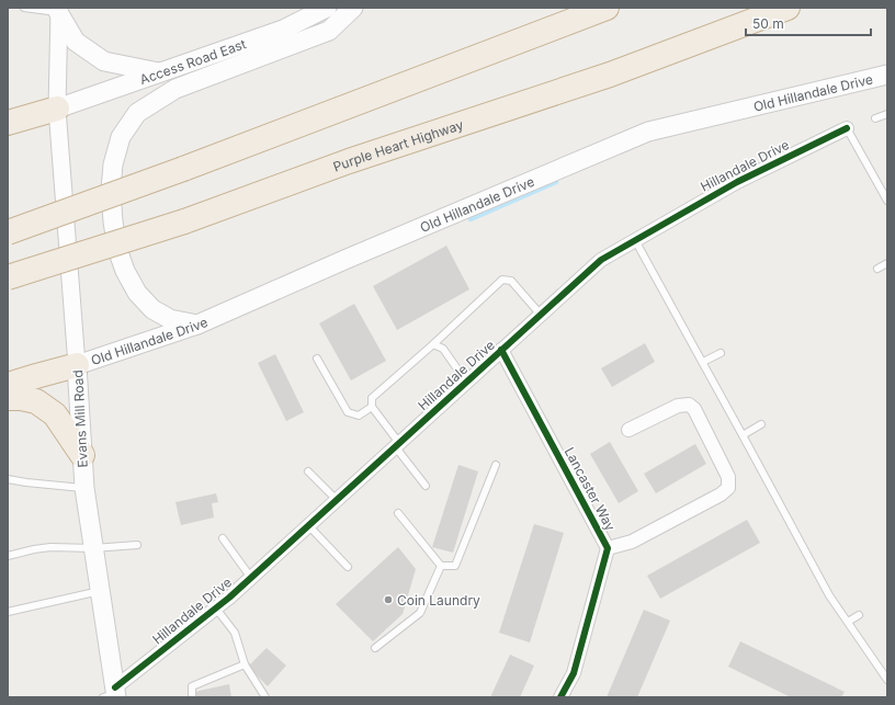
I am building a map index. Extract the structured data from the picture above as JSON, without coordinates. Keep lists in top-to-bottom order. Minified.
{"streets":{"highway":["Purple Heart Highway"],"main road":["Access Road East","Old Hillandale Drive","Evans Mill Road"],"street":["Hillandale Drive","Lancaster Way"]},"crossings":[["Access Road East","Evans Mill Road"],["Old Hillandale Drive","Evans Mill Road"],["Hillandale Drive","Evans Mill Road"],["Hillandale Drive","Lancaster Way"]],"places":["Coin Laundry"],"scale_bar":"50 m"}
